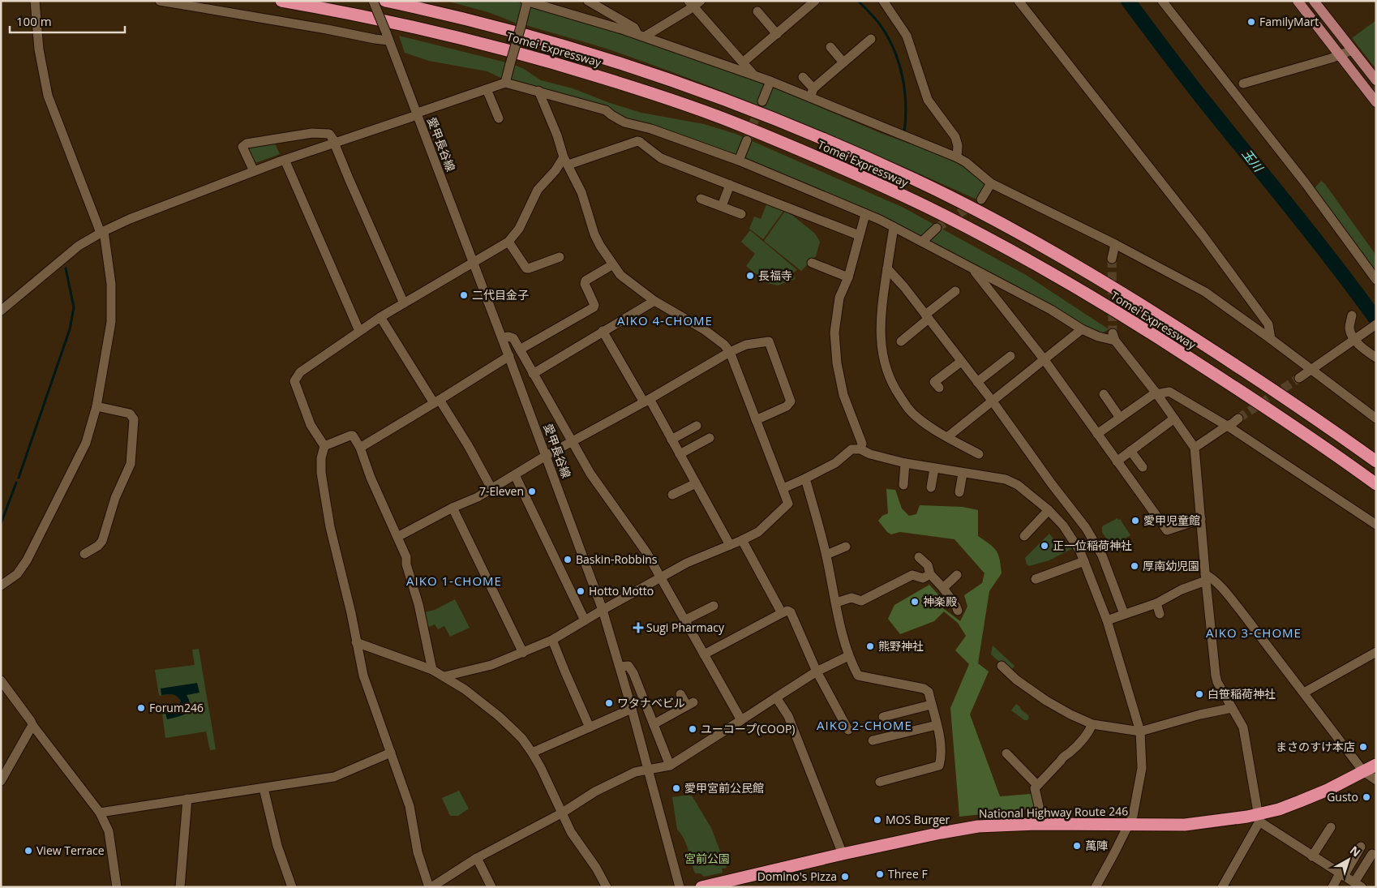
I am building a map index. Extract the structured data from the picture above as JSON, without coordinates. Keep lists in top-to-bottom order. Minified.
{"streets":{"highway":["Tomei Expressway","National Highway Route 246"],"street":["愛甲長谷線"]},"districts":["AIKO 4-CHOME","AIKO 1-CHOME","AIKO 3-CHOME","AIKO 2-CHOME"],"water":["玉川"],"parks":["宮前公園"],"places":{"other":["FamilyMart","長福寺","二代目金子","7-Eleven","愛甲児童館","正一位稲荷神社","Baskin-Robbins","厚南幼児園","Hotto Motto","神楽殿","熊野神社","白笹稲荷神社","ワタナベビル","Forum246","ユーコープ(COOP)","まさのすけ本店","愛甲宮前公民館","Gusto","MOS Burger","萬陣","View Terrace","Three F","Domino's Pizza"],"health":["Sugi Pharmacy"]},"scale_bar":"100 m","north":"top right"}
